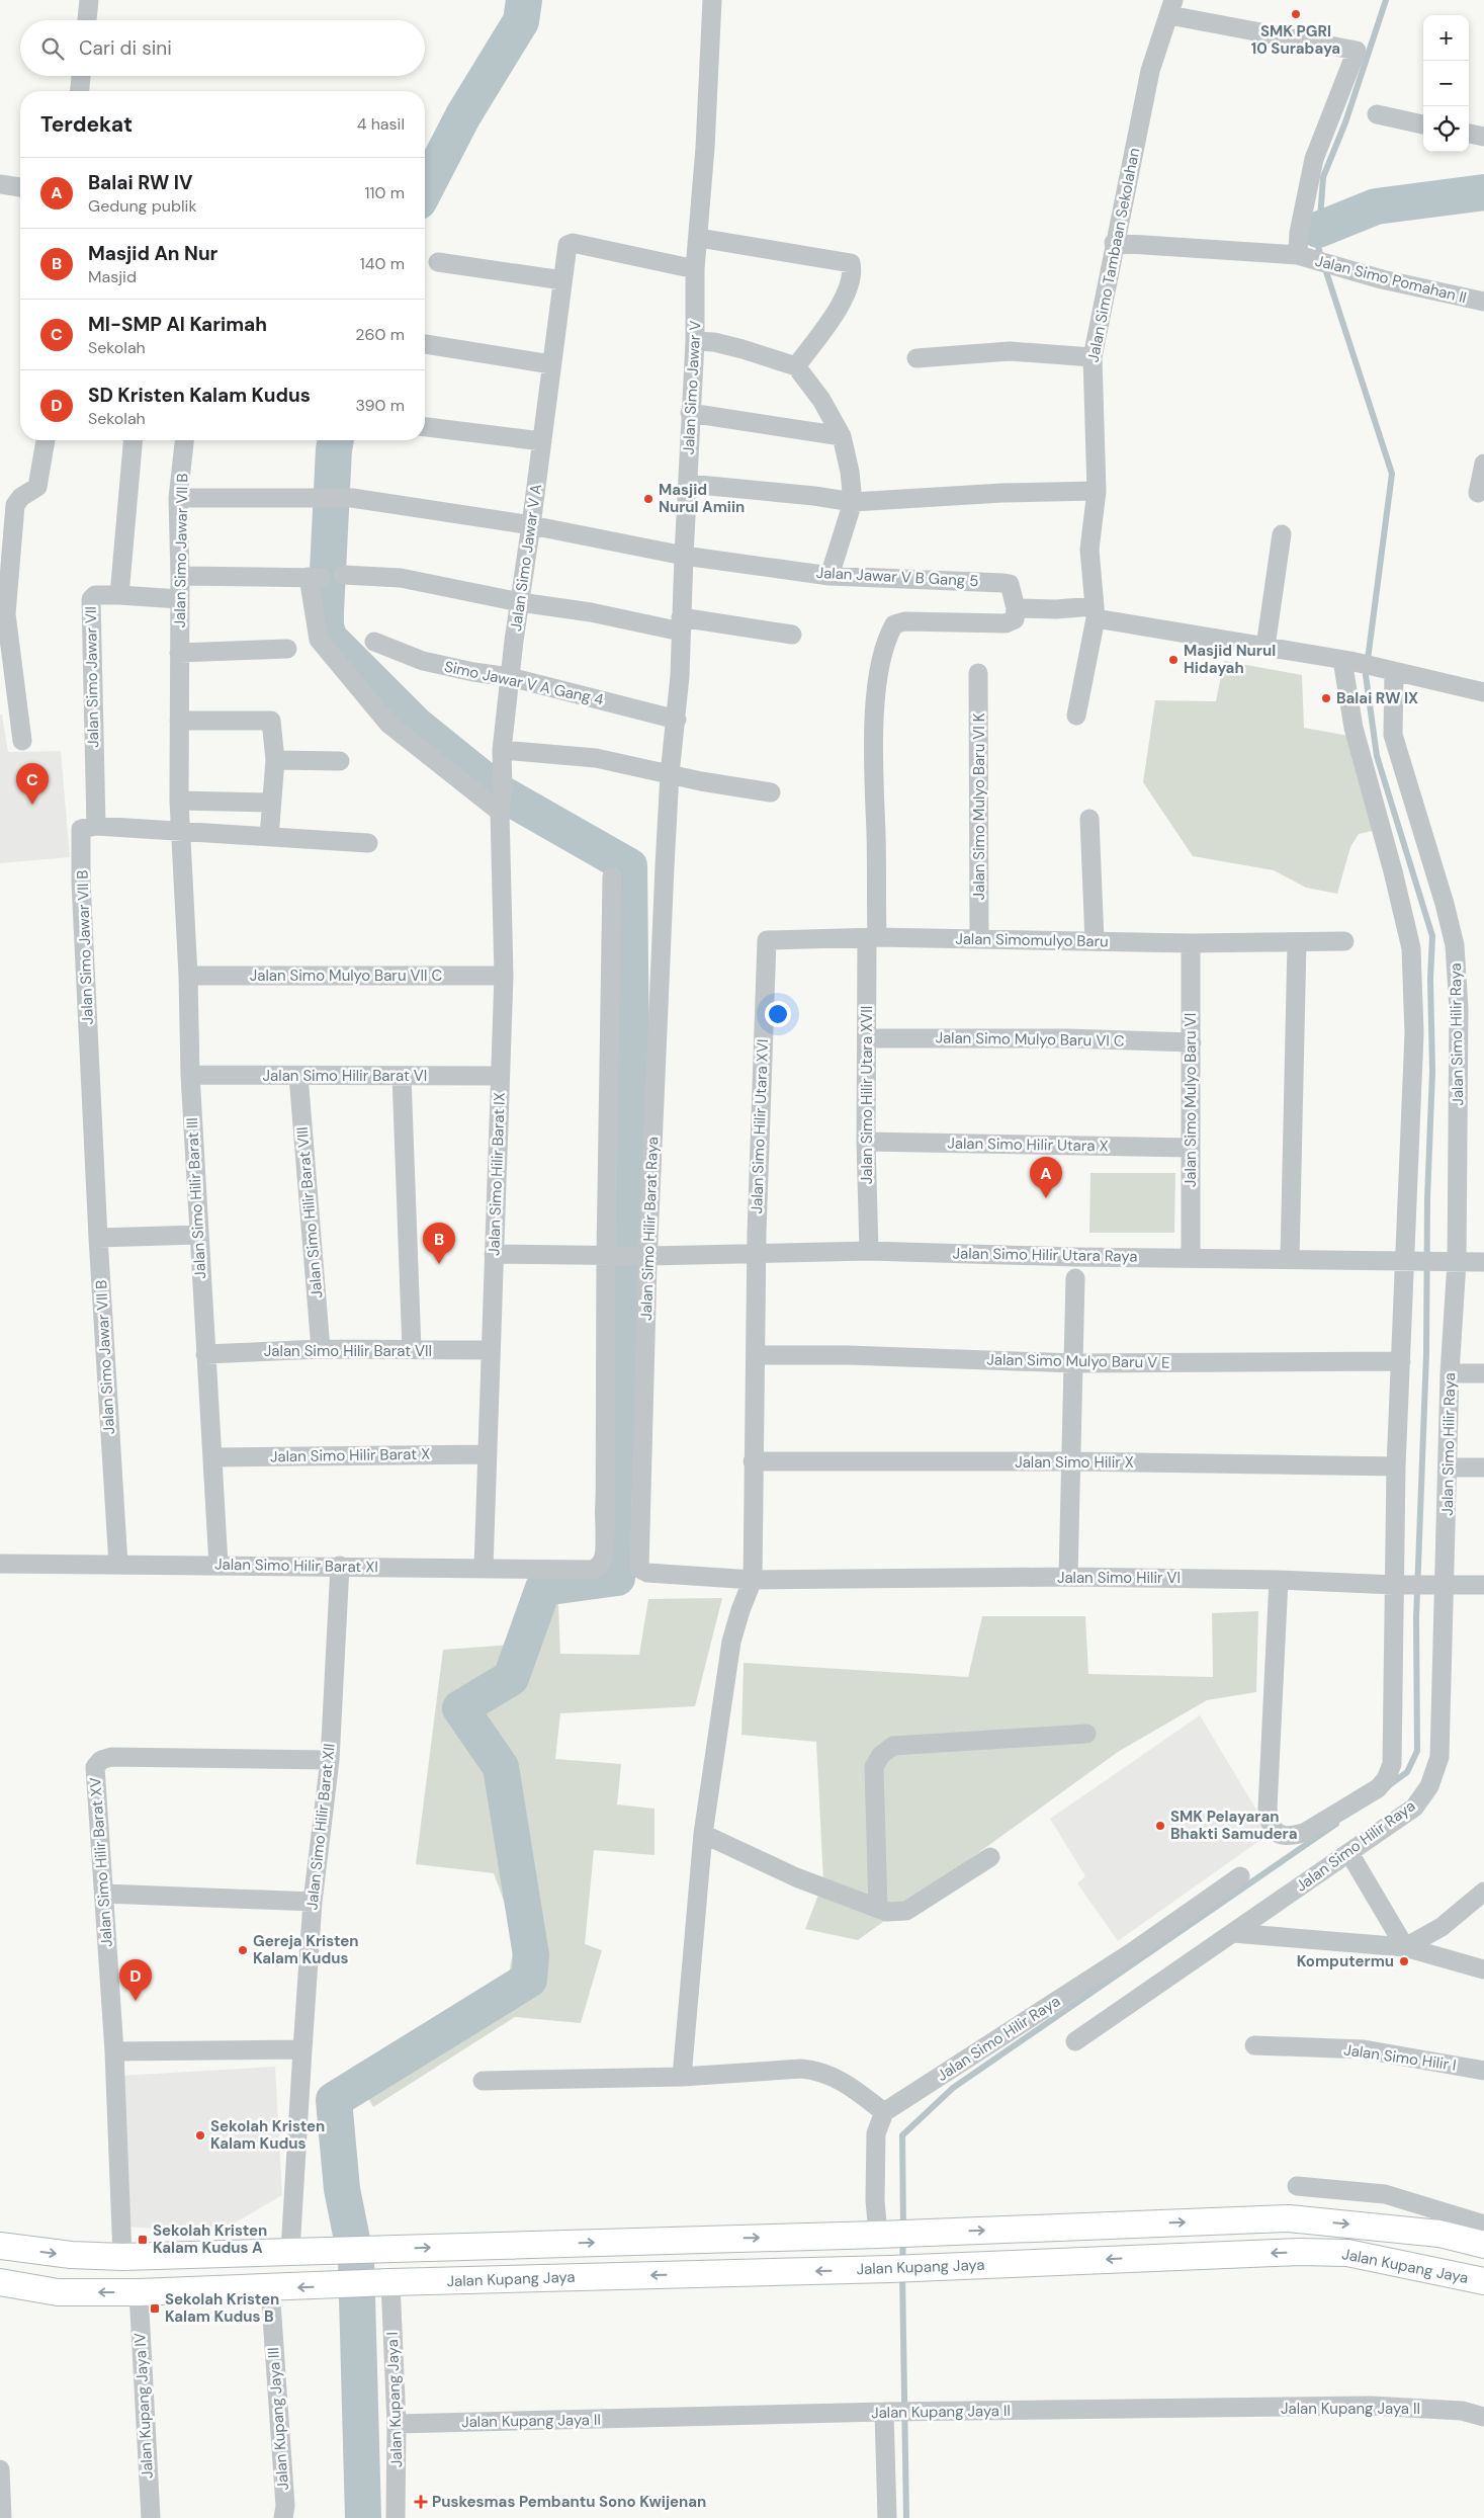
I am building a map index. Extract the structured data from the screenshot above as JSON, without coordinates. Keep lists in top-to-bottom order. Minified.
{"streets":{"main road":["Jalan Kupang Jaya"],"street":["Jalan Simo Tambaan Sekolahan","Jalan Simo Pomahan II","Jalan Simo Jawar V","Jalan Simo Jawar VII B","Jalan Simo Jawar V A","Jalan Jawar V B Gang 5","Jalan Simo Jawar VII","Simo Jawar V A Gang 4","Jalan Simo Mulyo Baru VI K","Jalan Simomulyo Baru","Jalan Simo Mulyo Baru VII C","Jalan Simo Hilir Raya","Jalan Simo Mulyo Baru VI C","Jalan Simo Hilir Barat VI","Jalan Simo Hilir Utara XVII","Jalan Simo Mulyo Baru VI","Jalan Simo Hilir Utara XVI","Jalan Simo Hilir Utara X","Jalan Simo Hilir Barat IX","Jalan Simo Hilir Barat III","Jalan Simo Hilir Barat VIII","Jalan Simo Hilir Barat Raya","Jalan Simo Hilir Utara Raya","Jalan Simo Hilir Barat VII","Jalan Simo Mulyo Baru V E","Jalan Simo Hilir Barat X","Jalan Simo Hilir X","Jalan Simo Hilir Barat XI","Jalan Simo Hilir VI","Jalan Simo Hilir Barat XII","Jalan Simo Hilir Barat XV","Jalan Simo Hilir I","Jalan Kupang Jaya I","Jalan Kupang Jaya IV","Jalan Kupang Jaya II","Jalan Kupang Jaya III"]},"crossings":[["Jalan Simo Tambaan Sekolahan","Jalan Simo Pomahan II"],["Jalan Simo Jawar V","Jalan Simo Jawar V A"],["Jalan Simo Jawar V","Jalan Jawar V B Gang 5"],["Jalan Simo Jawar V","Simo Jawar V A Gang 4"],["Jalan Simo Jawar V","Jalan Simo Hilir Barat Raya"],["Jalan Simo Jawar VII B","Jalan Jawar V B Gang 5"],["Jalan Simo Jawar VII B","Jalan Simo Jawar VII"],["Jalan Simo Jawar VII B","Jalan Simo Hilir Barat III"],["Jalan Simo Jawar VII B","Jalan Simo Hilir Barat XI"],["Jalan Simo Jawar V A","Jalan Jawar V B Gang 5"],["Jalan Simo Jawar V A","Simo Jawar V A Gang 4"],["Jalan Simo Jawar V A","Jalan Simo Hilir Barat IX"],["Jalan Jawar V B Gang 5","Jalan Simo Hilir Utara XVII"],["Jalan Simo Mulyo Baru VI K","Jalan Simomulyo Baru"],["Jalan Simomulyo Baru","Jalan Simo Hilir Utara XVII"],["Jalan Simomulyo Baru","Jalan Simo Mulyo Baru VI"],["Jalan Simomulyo Baru","Jalan Simo Hilir Utara XVI"],["Jalan Simo Mulyo Baru VII C","Jalan Simo Hilir Barat IX"],["Jalan Simo Mulyo Baru VII C","Jalan Simo Hilir Barat III"],["Jalan Simo Hilir Raya","Jalan Simo Hilir Utara Raya"],["Jalan Simo Hilir Raya","Jalan Simo Hilir VI"],["Jalan Simo Mulyo Baru VI C","Jalan Simo Hilir Utara XVII"],["Jalan Simo Mulyo Baru VI C","Jalan Simo Mulyo Baru VI"],["Jalan Simo Hilir Barat VI","Jalan Simo Hilir Barat IX"],["Jalan Simo Hilir Barat VI","Jalan Simo Hilir Barat III"],["Jalan Simo Hilir Barat VI","Jalan Simo Hilir Barat VIII"],["Jalan Simo Hilir Utara XVII","Jalan Simo Hilir Utara X"],["Jalan Simo Hilir Utara XVII","Jalan Simo Hilir Utara Raya"],["Jalan Simo Mulyo Baru VI","Jalan Simo Hilir Utara X"],["Jalan Simo Mulyo Baru VI","Jalan Simo Hilir Utara Raya"],["Jalan Simo Hilir Utara XVI","Jalan Simo Hilir Utara Raya"],["Jalan Simo Hilir Barat IX","Jalan Simo Hilir Utara Raya"],["Jalan Simo Hilir Barat IX","Jalan Simo Hilir Barat VII"],["Jalan Simo Hilir Barat IX","Jalan Simo Hilir Barat X"],["Jalan Simo Hilir Barat IX","Jalan Simo Hilir Barat XI"],["Jalan Simo Hilir Barat III","Jalan Simo Hilir Barat VII"],["Jalan Simo Hilir Barat III","Jalan Simo Hilir Barat X"],["Jalan Simo Hilir Barat III","Jalan Simo Hilir Barat XI"],["Jalan Simo Hilir Barat VIII","Jalan Simo Hilir Barat VII"],["Jalan Simo Hilir Barat Raya","Jalan Simo Hilir Utara Raya"],["Jalan Simo Hilir Barat Raya","Jalan Simo Hilir VI"],["Jalan Simo Hilir Utara Raya","Jalan Simo Hilir Barat XI"],["Jalan Simo Hilir Barat XI","Jalan Simo Hilir Barat XII"],["Jalan Simo Hilir Barat XII","Jalan Simo Hilir Barat XV"],["Jalan Simo Hilir Barat XII","Jalan Kupang Jaya"],["Jalan Simo Hilir Barat XV","Jalan Kupang Jaya"],["Jalan Kupang Jaya","Jalan Kupang Jaya I"],["Jalan Kupang Jaya","Jalan Kupang Jaya IV"],["Jalan Kupang Jaya","Jalan Kupang Jaya III"],["Jalan Kupang Jaya I","Jalan Kupang Jaya II"]],"places":{"other":["SMK PGRI 10 Surabaya","Masjid Nurul Amiin","Masjid Nurul Hidayah","Balai RW IX","SMK Pelayaran Bhakti Samudera","Gereja Kristen Kalam Kudus","Komputermu","Sekolah Kristen Kalam Kudus"],"transit":["Sekolah Kristen Kalam Kudus A","Sekolah Kristen Kalam Kudus B"],"health":["Puskesmas Pembantu Sono Kwijenan"]},"page":{"map_buttons":["+","−"],"search":"Cari di sini","heading":["Terdekat","4 hasil"],"list":[{"mark":"A","name":"Balai RW IV","note":"Gedung publik","value":"110 m"},{"mark":"B","name":"Masjid An Nur","note":"Masjid","value":"140 m"},{"mark":"C","name":"MI-SMP Al Karimah","note":"Sekolah","value":"260 m"},{"mark":"D","name":"SD Kristen Kalam Kudus","note":"Sekolah","value":"390 m"}],"pins":["C","A","B","D"]}}
